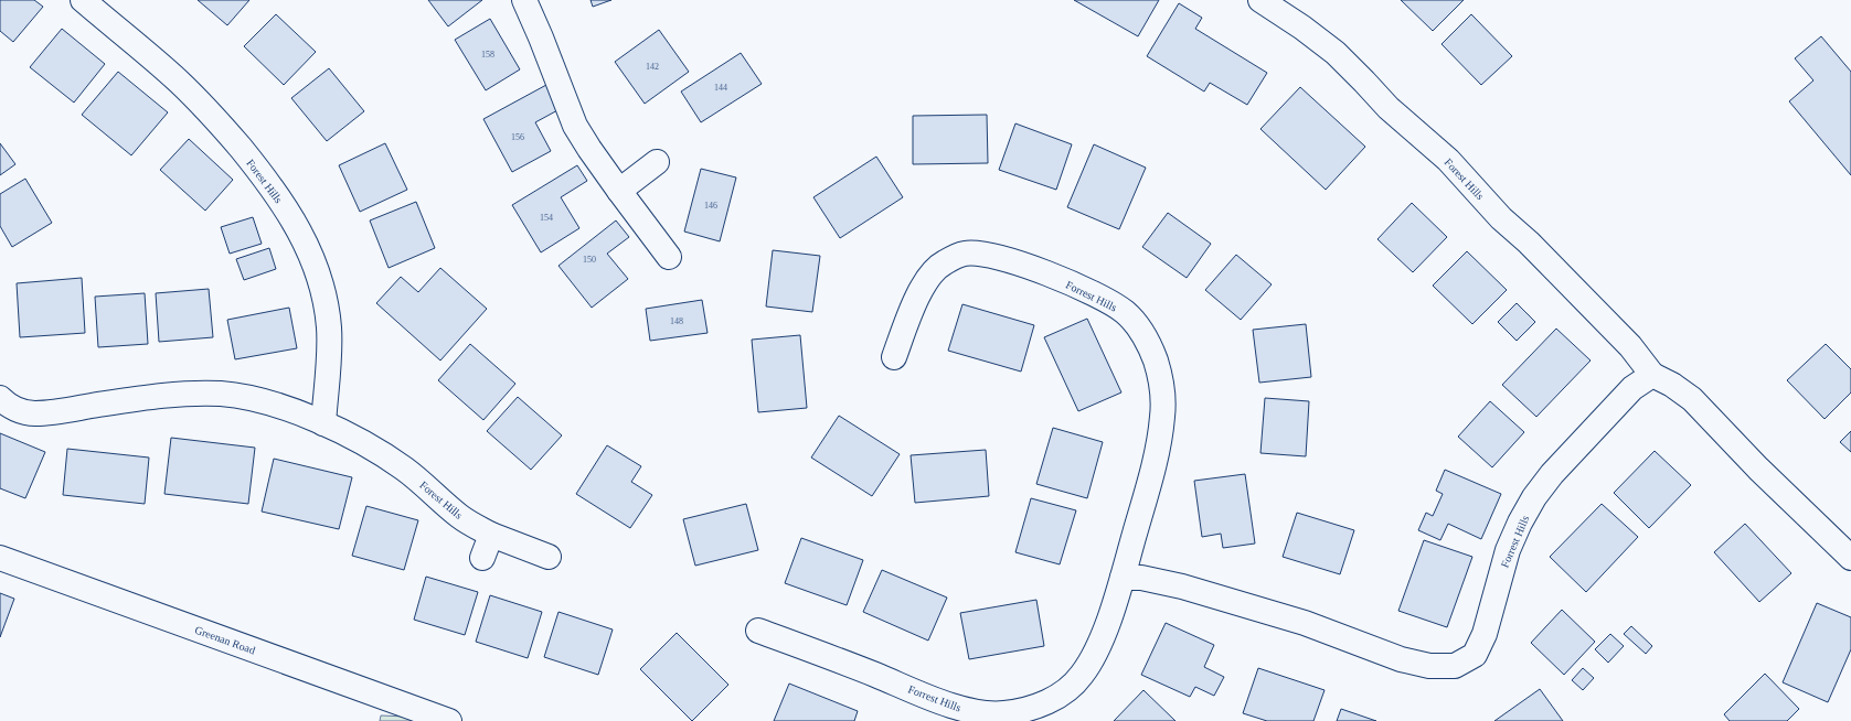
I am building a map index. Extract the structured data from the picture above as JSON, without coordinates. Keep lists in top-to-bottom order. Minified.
{"streets":{"street":["Forest Hills","Forrest Hills","Greenan Road"]},"crossings":[["Forest Hills","Forrest Hills"]],"house_numbers":["158","142","144","156","146","154","150","148"]}
